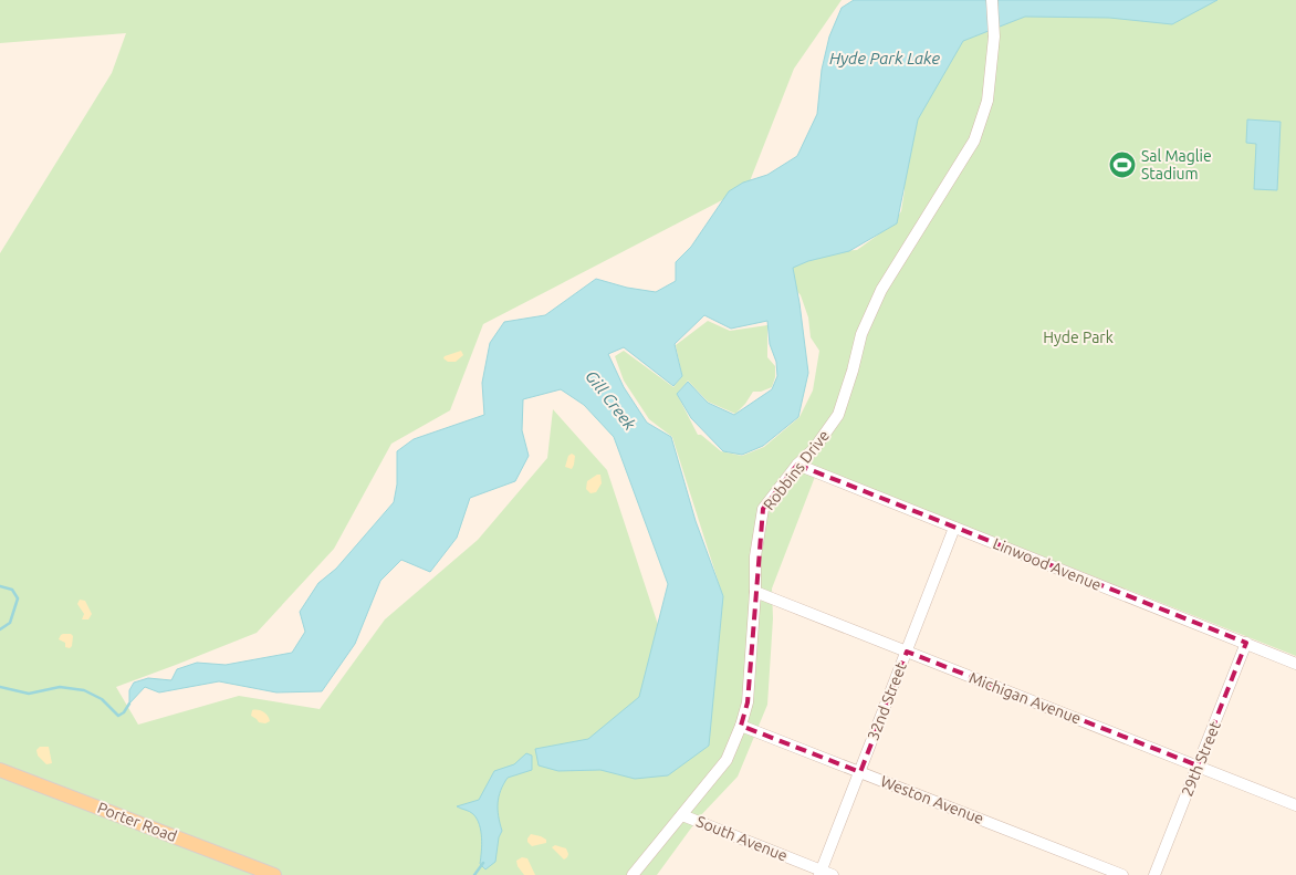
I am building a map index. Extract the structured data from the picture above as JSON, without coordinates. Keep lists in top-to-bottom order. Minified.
{"streets":{"main road":["Porter Road"],"street":["Robbins Drive","Linwood Avenue","Michigan Avenue","32nd Street","29th Street","Weston Avenue","South Avenue"]},"crossings":[["Robbins Drive","Linwood Avenue"],["Robbins Drive","Michigan Avenue"],["Robbins Drive","Weston Avenue"],["Robbins Drive","South Avenue"],["Linwood Avenue","32nd Street"],["Linwood Avenue","29th Street"],["Michigan Avenue","32nd Street"],["Michigan Avenue","29th Street"],["32nd Street","Weston Avenue"],["32nd Street","South Avenue"]],"water":["Hyde Park Lake","Gill Creek"],"parks":["Hyde Park"],"places":{"sports":["Sal Maglie Stadium"]}}
